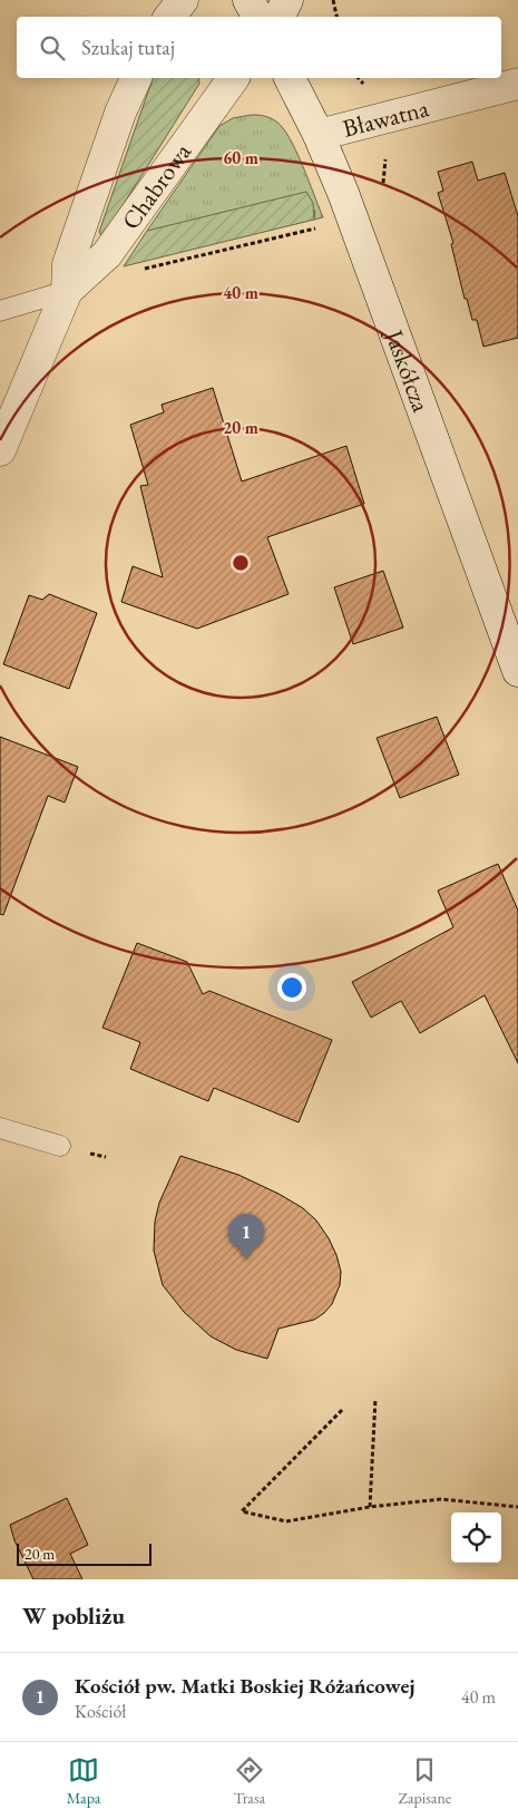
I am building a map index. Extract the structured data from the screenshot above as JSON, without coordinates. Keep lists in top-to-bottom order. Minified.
{"streets":{"street":["Bławatna","Chabrowa","Jaskółcza"]},"crossings":[["Bławatna","Jaskółcza"]],"scale_bar":"20 m","page":{"search":"Szukaj tutaj","pins":"1","scale":"20 m","heading":"W pobliżu","list":[{"mark":"1","name":"Kościół pw. Matki Boskiej Różańcowej","note":"Kościół","value":"40 m"}],"nav":["Mapa","Trasa","Zapisane"]},"rings":["60 m","40 m","20 m"]}
